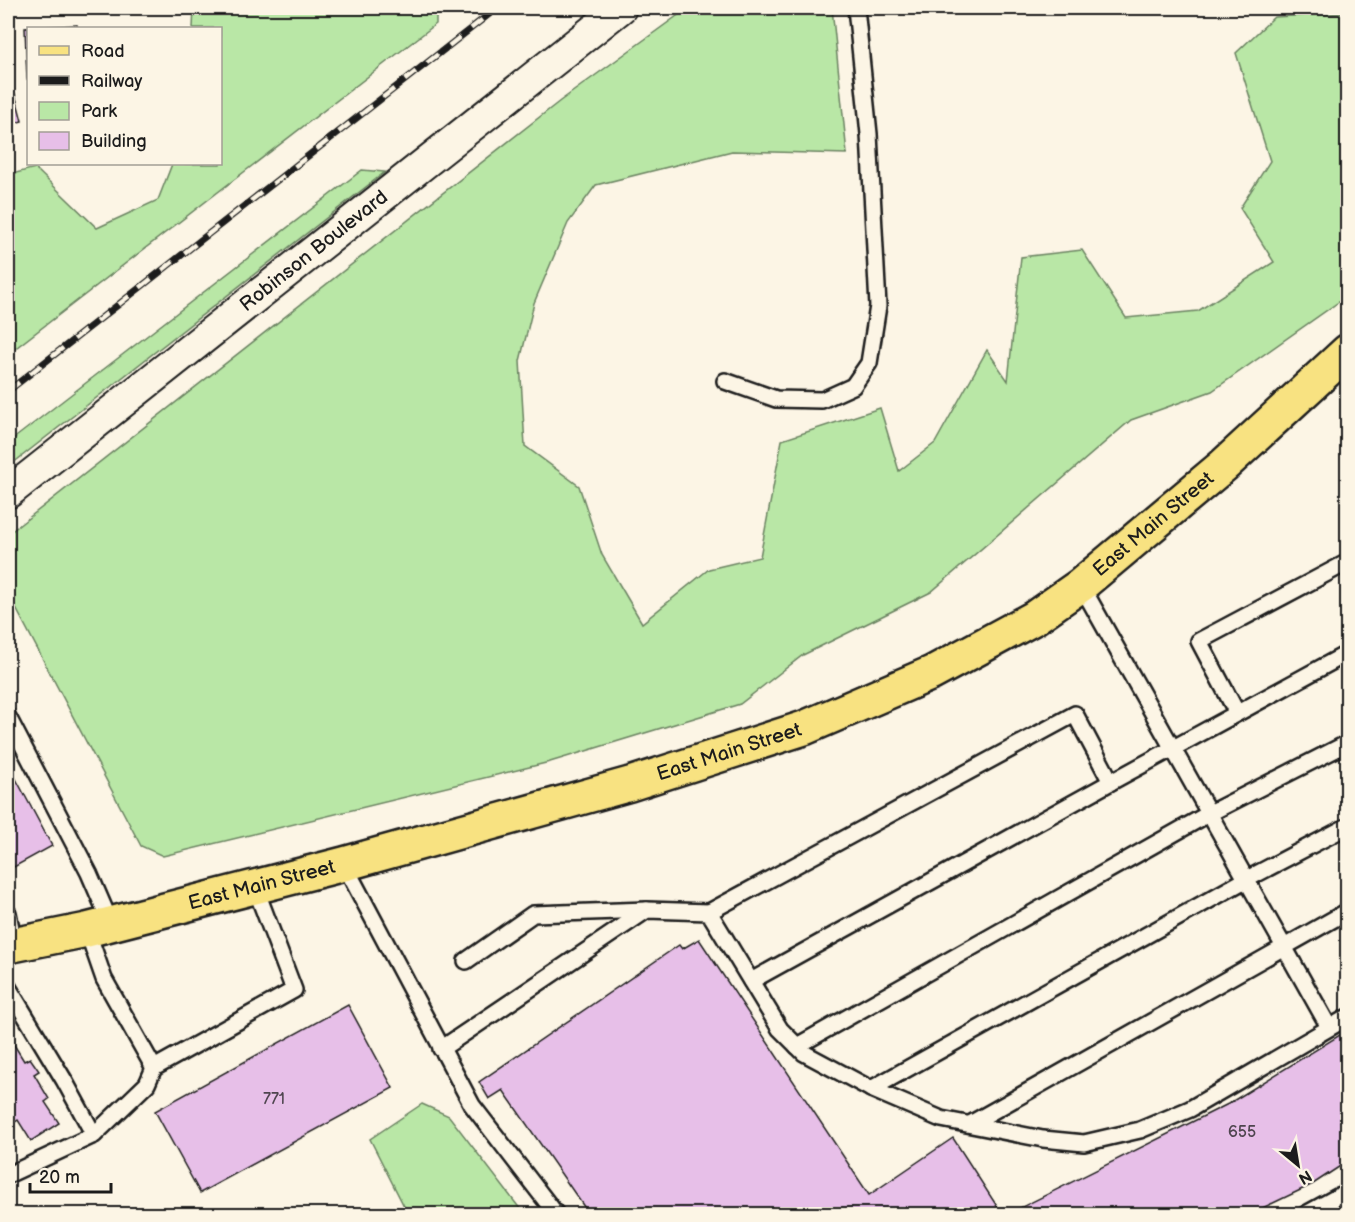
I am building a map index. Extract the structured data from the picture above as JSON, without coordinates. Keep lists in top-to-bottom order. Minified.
{"streets":{"main road":["East Main Street"],"street":["Robinson Boulevard"]},"house_numbers":["771","655"],"legend":["Road","Railway","Park","Building"],"scale_bar":"20 m","north":"bottom right"}
